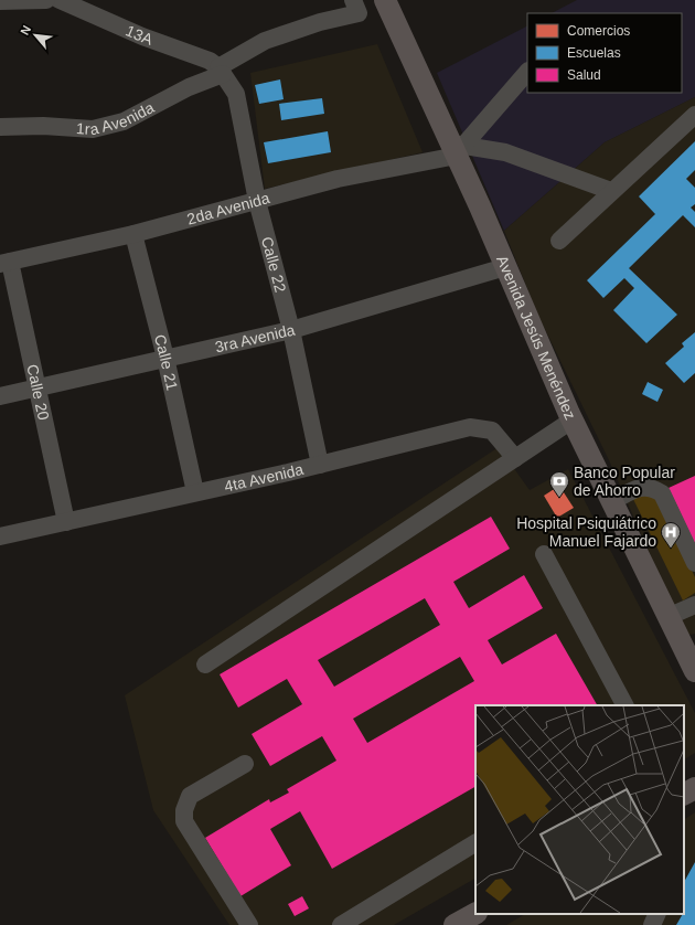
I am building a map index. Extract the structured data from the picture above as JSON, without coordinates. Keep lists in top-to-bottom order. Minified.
{"streets":{"main road":["Avenida Jesús Menéndez"],"street":["13A","1ra Avenida","2da Avenida","Calle 22","3ra Avenida","Calle 21","Calle 20","4ta Avenida"]},"crossings":[["13A","1ra Avenida"],["13A","Calle 22"],["1ra Avenida","Calle 22"],["2da Avenida","Calle 22"],["2da Avenida","Avenida Jesús Menéndez"],["2da Avenida","Calle 21"],["2da Avenida","Calle 20"],["Calle 22","3ra Avenida"],["Calle 22","4ta Avenida"],["3ra Avenida","Avenida Jesús Menéndez"],["3ra Avenida","Calle 21"],["3ra Avenida","Calle 20"],["Calle 21","4ta Avenida"],["Calle 20","4ta Avenida"]],"places":{"bank":["Banco Popular de Ahorro"],"hospital":["Hospital Psiquiátrico Manuel Fajardo"]},"legend":["Comercios","Escuelas","Salud"],"north":"top left"}
